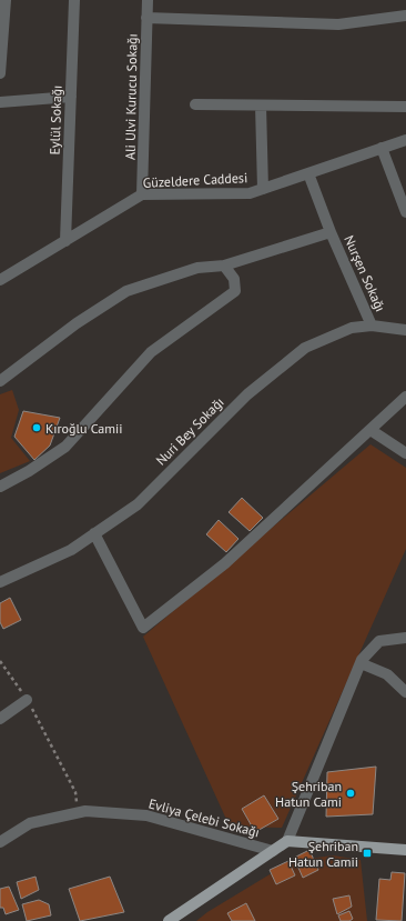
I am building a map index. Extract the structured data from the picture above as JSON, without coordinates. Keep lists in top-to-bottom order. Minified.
{"streets":{"street":["Ali Ulvi Kurucu Sokağı","Eylül Sokağı","Güzeldere Caddesi","Nurşen Sokağı","Nuri Bey Sokağı","Evliya Çelebi Sokağı"]},"crossings":[["Ali Ulvi Kurucu Sokağı","Güzeldere Caddesi"],["Eylül Sokağı","Güzeldere Caddesi"],["Güzeldere Caddesi","Nurşen Sokağı"],["Nurşen Sokağı","Nuri Bey Sokağı"]],"places":{"other":["Kıroğlu Camii","Şehriban Hatun Cami"],"transit":["Şehriban Hatun Camii"]}}
